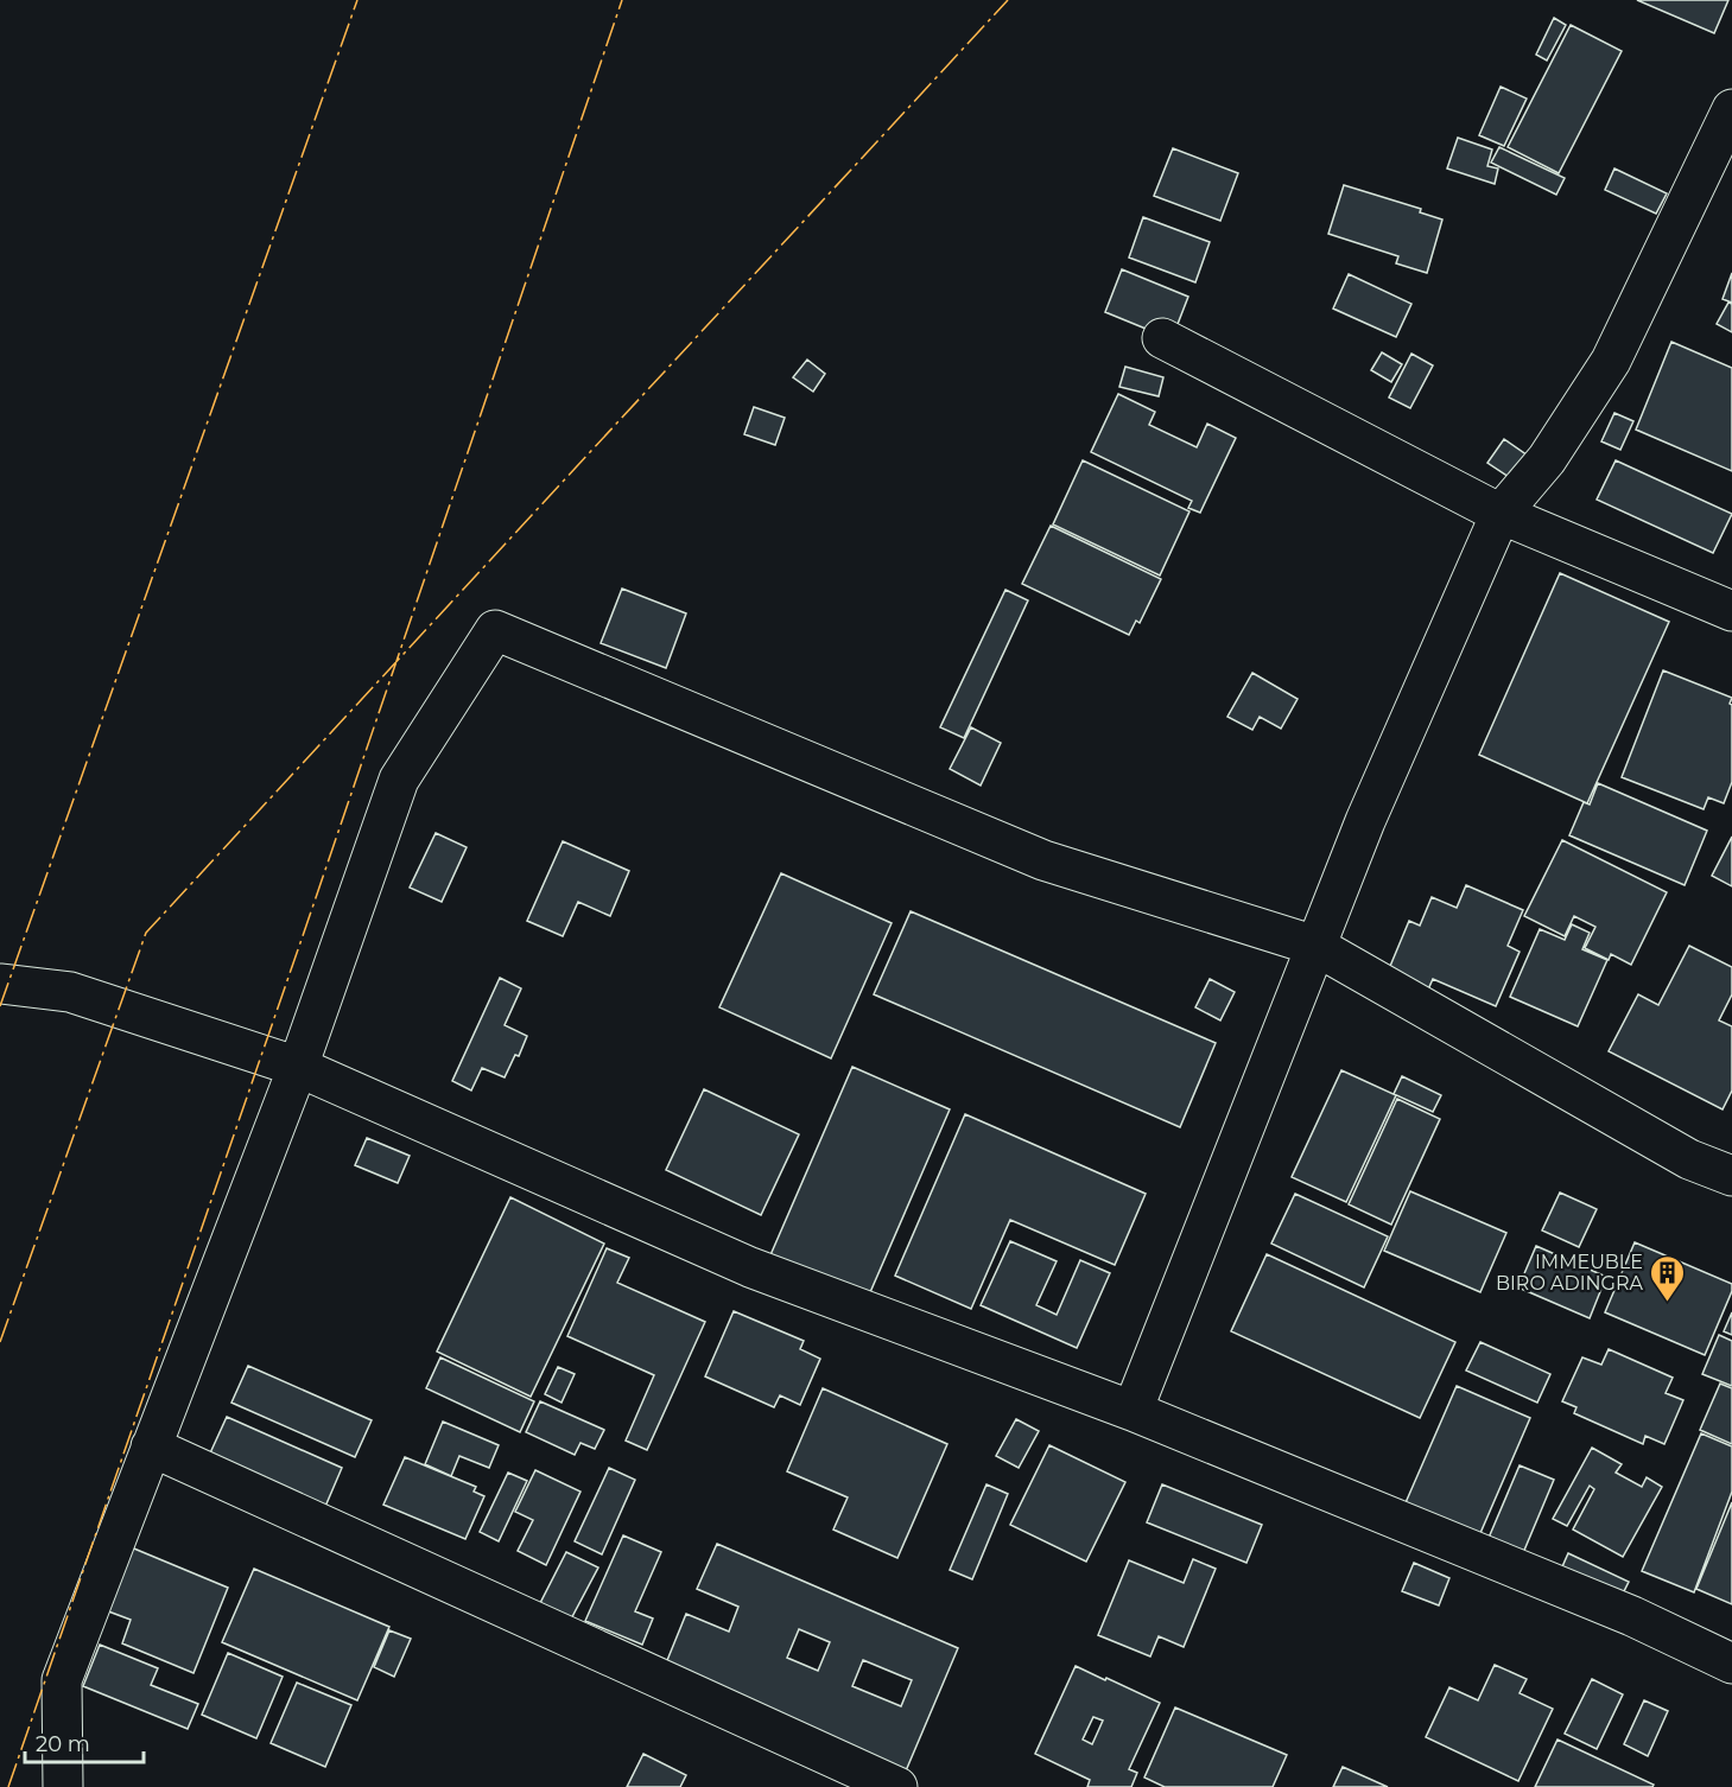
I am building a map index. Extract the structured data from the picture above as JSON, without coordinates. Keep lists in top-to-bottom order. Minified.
{"places":{"building":["IMMEUBLE BIRO ADINGRA"]},"scale_bar":"20 m"}
